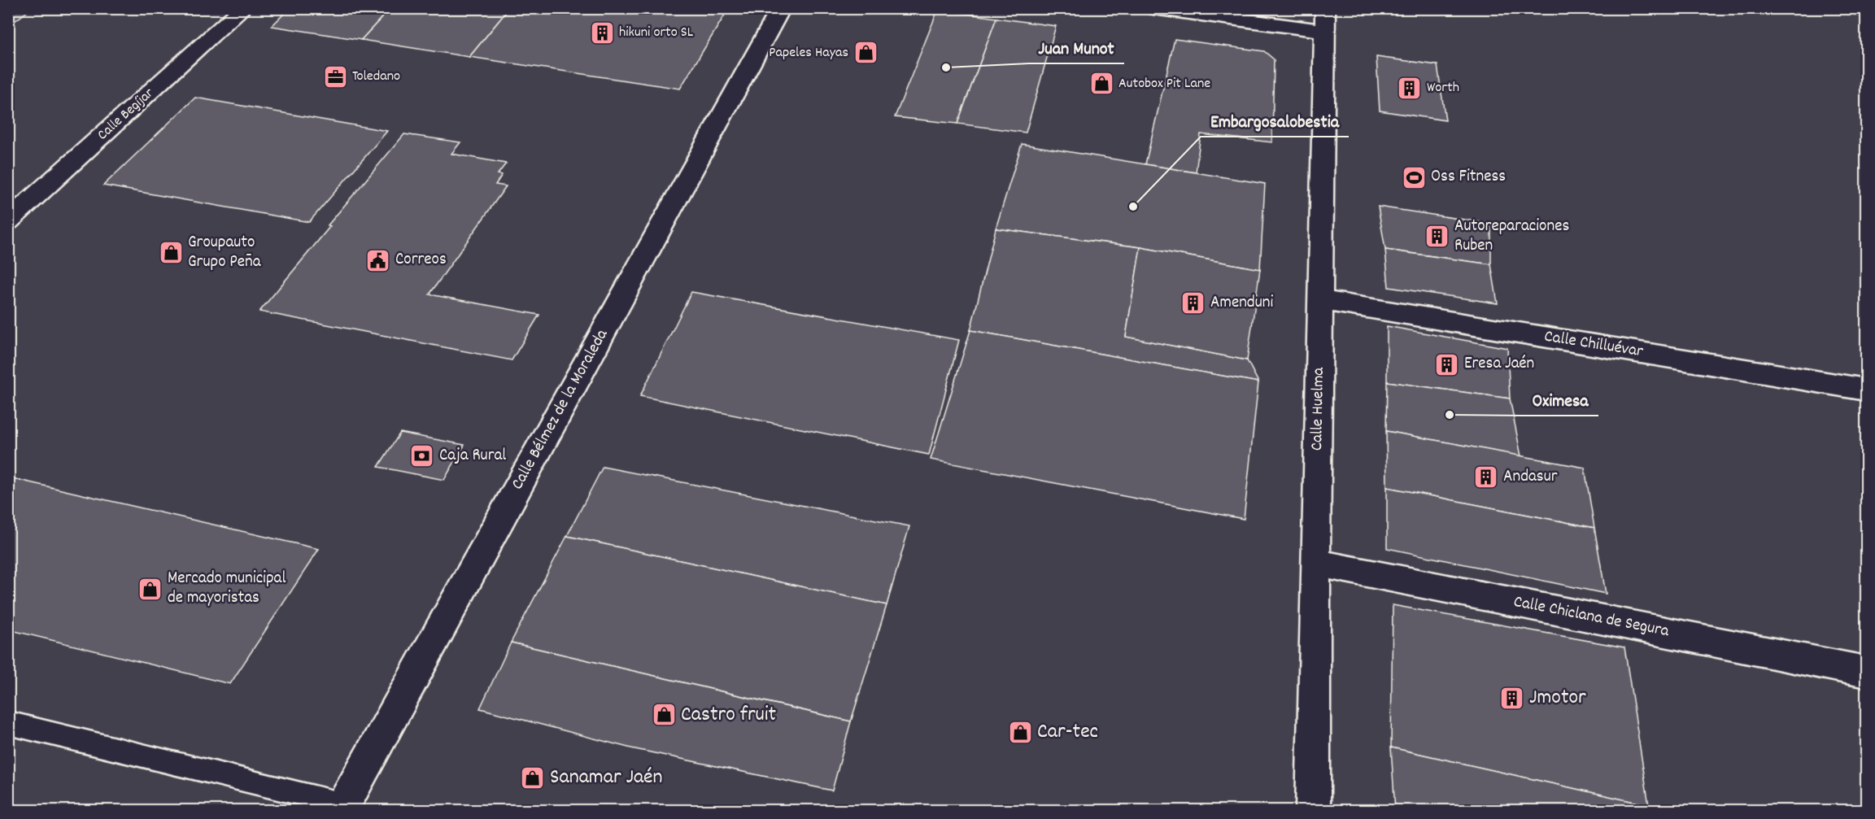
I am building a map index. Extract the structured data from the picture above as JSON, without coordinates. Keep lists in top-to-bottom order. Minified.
{"streets":{"street":["Calle Begíjar","Calle Chilluévar","Calle Huelma","Calle Bélmez de la Moraleda","Calle Chiclana de Segura"]},"crossings":[["Calle Chilluévar","Calle Huelma"],["Calle Huelma","Calle Chiclana de Segura"]],"places":{"building":["hikuni orto SL","Worth","Autoreparaciones Ruben","Amenduni","Eresa Jaén","Andasur","Jmotor"],"shop":["Papeles Hayas","Autobox Pit Lane","Groupauto Grupo Peña","Mercado municipal de mayoristas","Castro fruit","Car-tec","Sanamar Jaén"],"other":["Juan Munot","Embargosalobestia","Oximesa"],"office":["Toledano"],"sports":["Oss Fitness"],"public building":["Correos"],"bank":["Caja Rural"]}}
